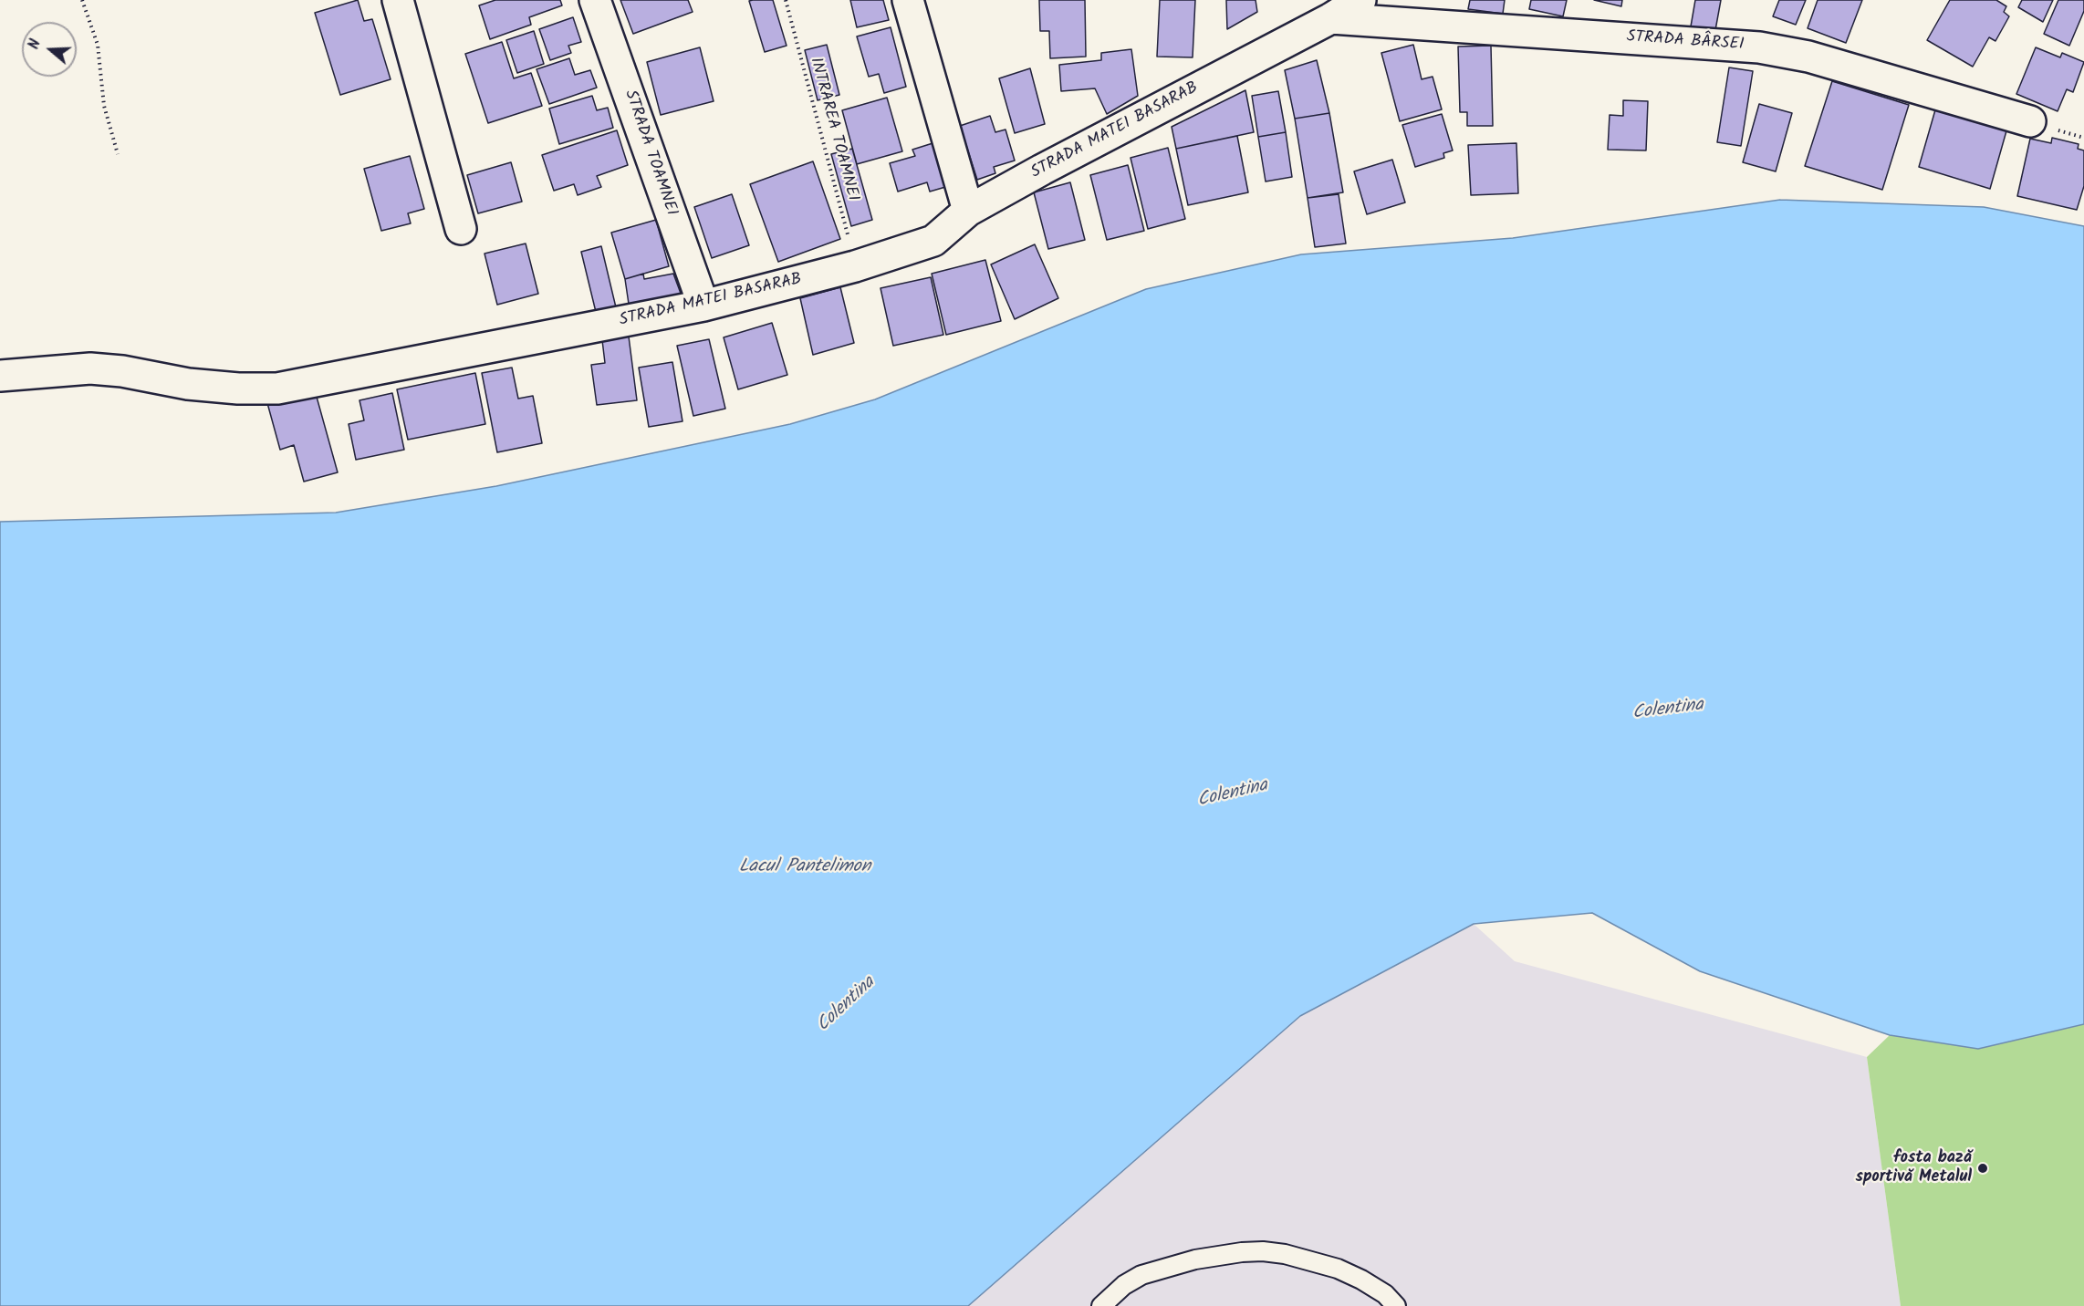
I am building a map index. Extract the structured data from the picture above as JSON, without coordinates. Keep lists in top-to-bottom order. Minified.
{"streets":{"street":["STRADA BÂRSEI","STRADA MATEI BASARAB","STRADA TOAMNEI"],"path":["INTRAREA TOAMNEI"]},"crossings":[["STRADA BÂRSEI","STRADA MATEI BASARAB"],["INTRAREA TOAMNEI","STRADA MATEI BASARAB"],["STRADA MATEI BASARAB","STRADA TOAMNEI"]],"water":["Colentina","Lacul Pantelimon"],"places":["fosta bază sportivă Metalul"],"north":"left"}
